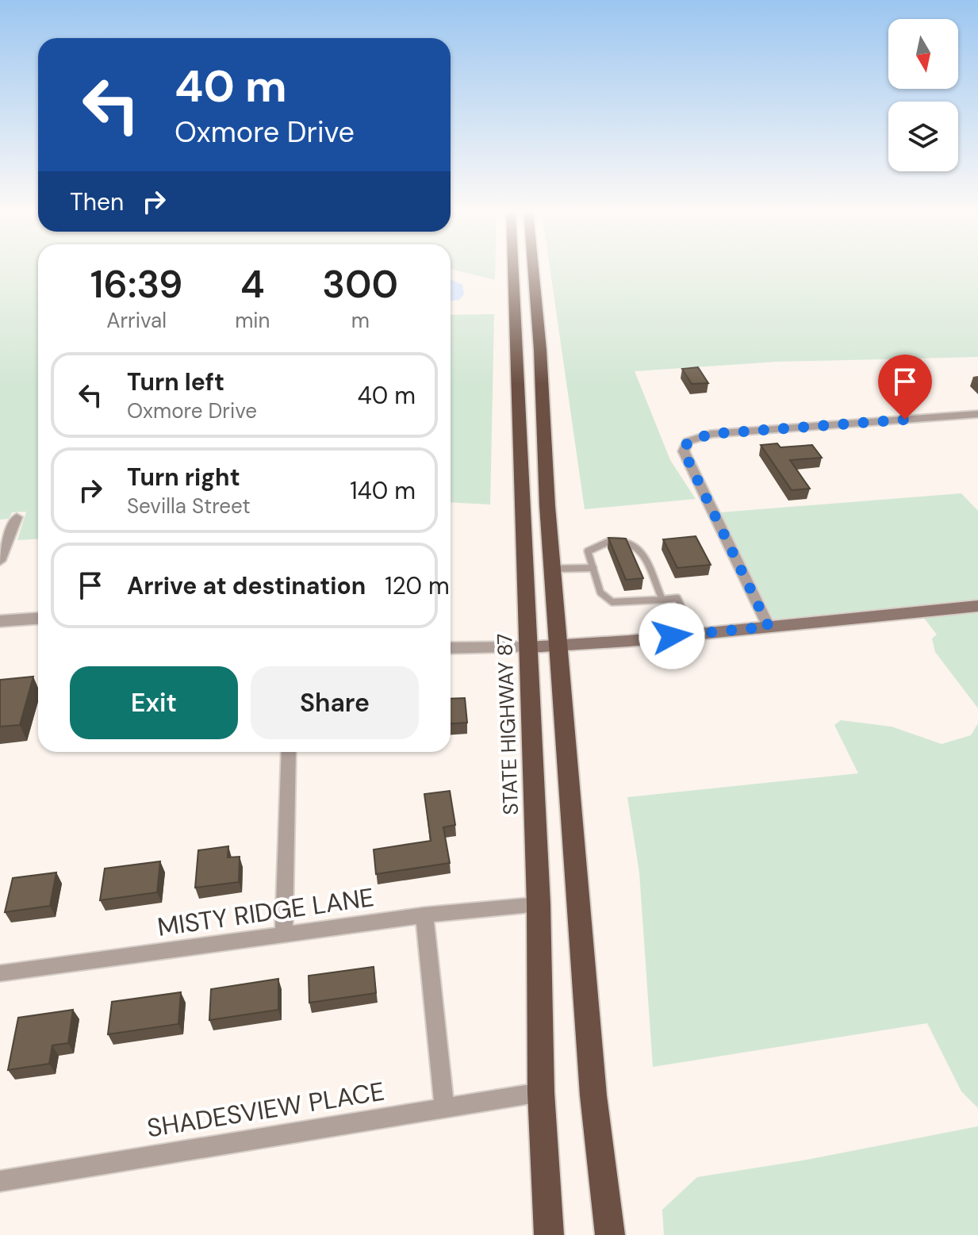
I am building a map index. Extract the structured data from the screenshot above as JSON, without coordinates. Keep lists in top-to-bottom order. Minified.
{"streets":{"highway":["STATE HIGHWAY 87"],"street":["MISTY RIDGE LANE","SHADESVIEW PLACE"]},"crossings":[["STATE HIGHWAY 87","MISTY RIDGE LANE"],["STATE HIGHWAY 87","SHADESVIEW PLACE"]],"north":"bottom","page":{"turn":["40 m","Oxmore Drive"],"then":"Then","eta":["16:39","Arrival","4","min","300","m"],"list":[{"name":"Turn left","note":"Oxmore Drive","value":"40 m"},{"name":"Turn right","note":"Sevilla Street","value":"140 m"},{"name":"Arrive at destination","value":"120 m"}],"buttons":["Exit","Share"]}}
